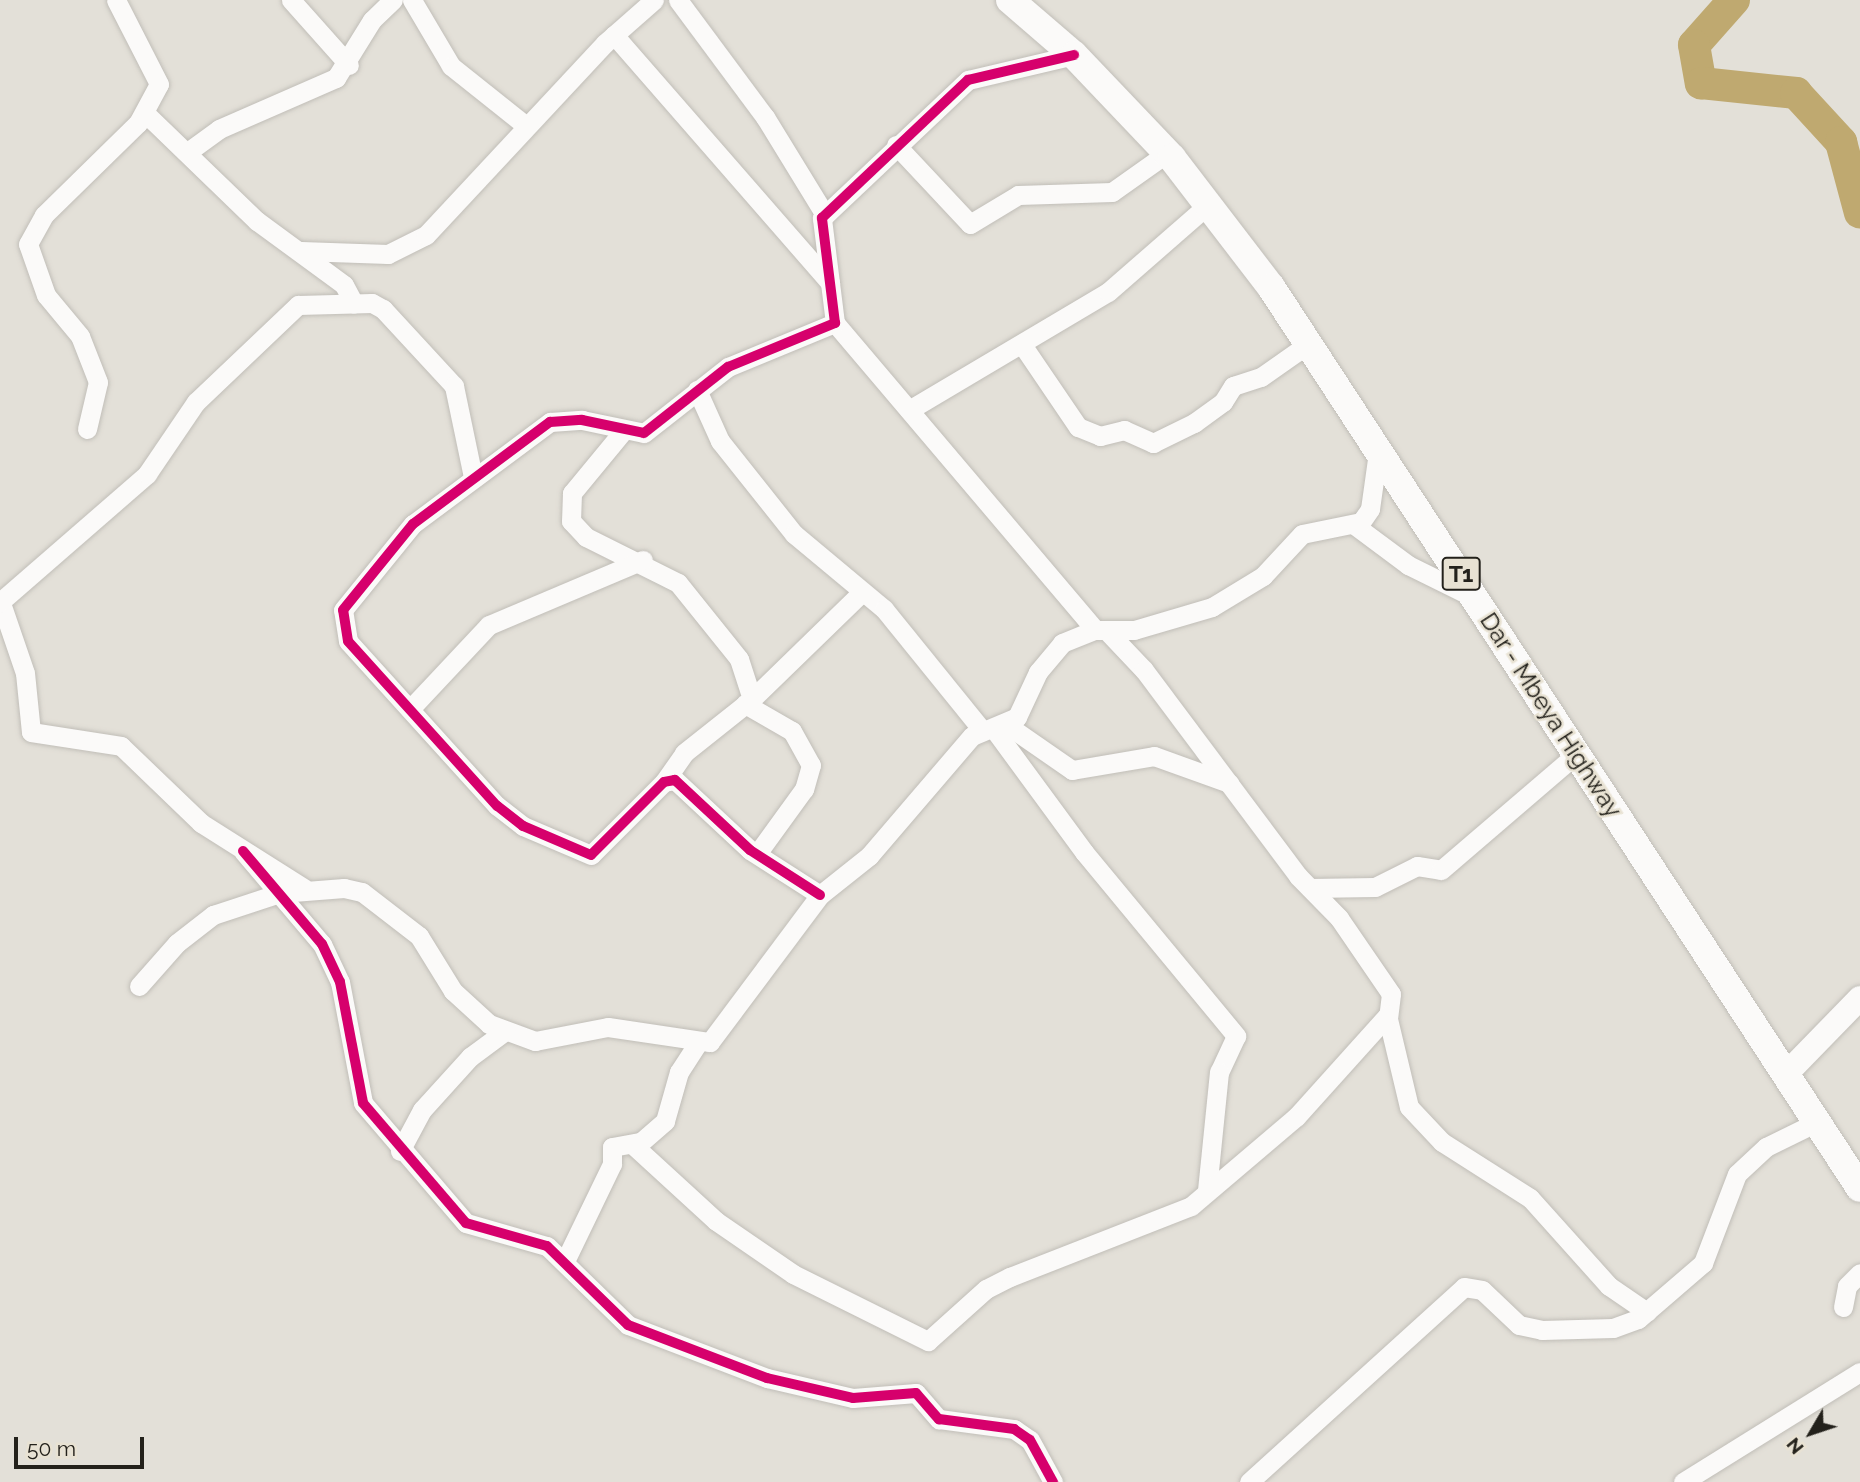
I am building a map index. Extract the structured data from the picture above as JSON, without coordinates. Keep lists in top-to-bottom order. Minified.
{"streets":{"highway":["T1","Dar - Mbeya Highway"]},"scale_bar":"50 m","north":"bottom left"}
